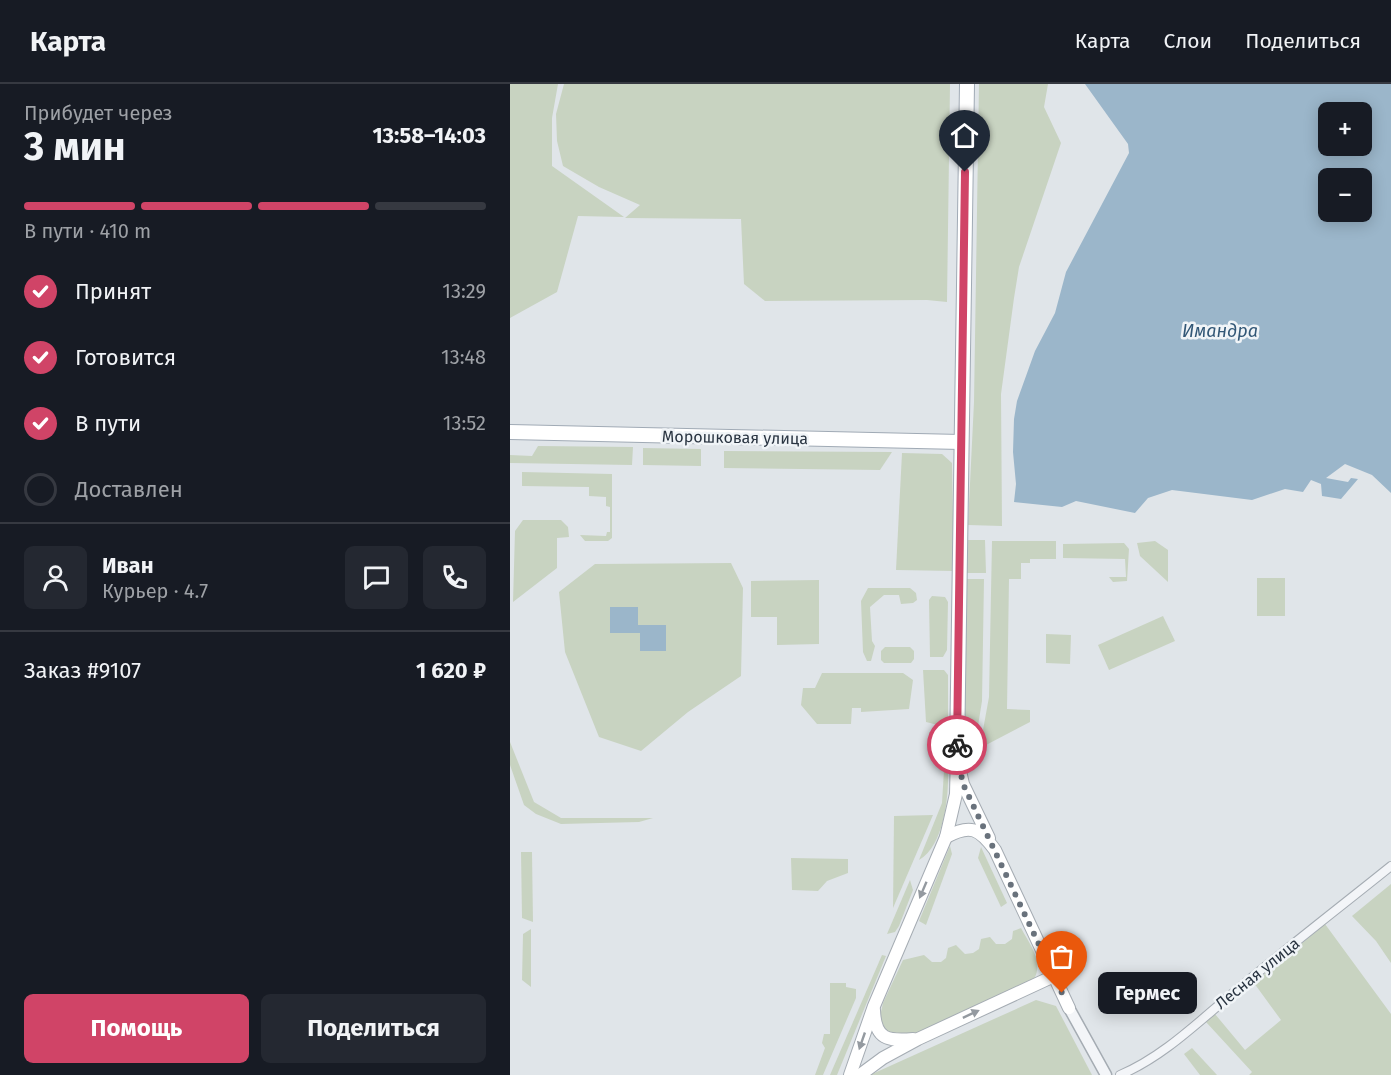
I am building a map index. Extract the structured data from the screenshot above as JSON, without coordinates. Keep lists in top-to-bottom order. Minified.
{"streets":{"main road":["Морошковая улица"],"street":["Лесная улица"]},"water":["Имандра"],"places":["Гермес"],"page":{"header":"Карта","nav":["Карта","Слои","Поделиться"],"heading":["3 мин","Прибудет через","13:58–14:03"],"panel":["Иван","Курьер · 4.7","Заказ #9107","1 620 ₽"],"map_buttons":["+","−"],"bar":"В пути · 410 m","list":[["Принят","13:29"],["Готовится","13:48"],["В пути","13:52"],"Доставлен"],"bubble":"Гермес","buttons":["Помощь","Поделиться"]}}
